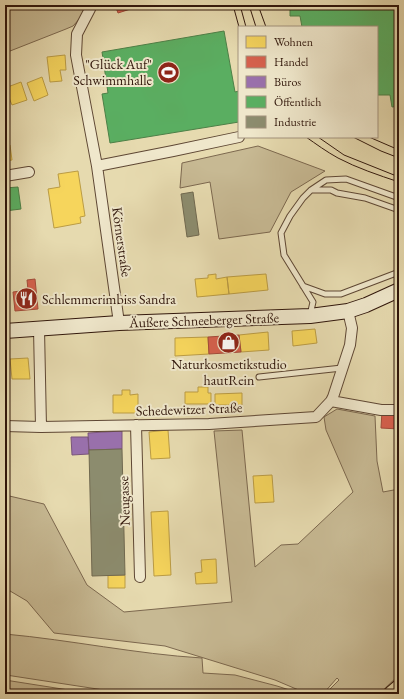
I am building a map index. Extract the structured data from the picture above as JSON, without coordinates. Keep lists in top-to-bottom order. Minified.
{"streets":{"main road":["Äußere Schneeberger Straße"],"street":["Körnerstraße","Schedewitzer Straße","Neugasse"]},"crossings":[["Körnerstraße","Äußere Schneeberger Straße"],["Äußere Schneeberger Straße","Schedewitzer Straße"],["Schedewitzer Straße","Neugasse"]],"places":{"sports":["\"Glück Auf\" Schwimmhalle"],"restaurant":["Schlemmerimbiss Sandra"],"shop":["Naturkosmetikstudio hautRein"]},"legend":["Wohnen","Handel","Büros","Öffentlich","Industrie"]}
